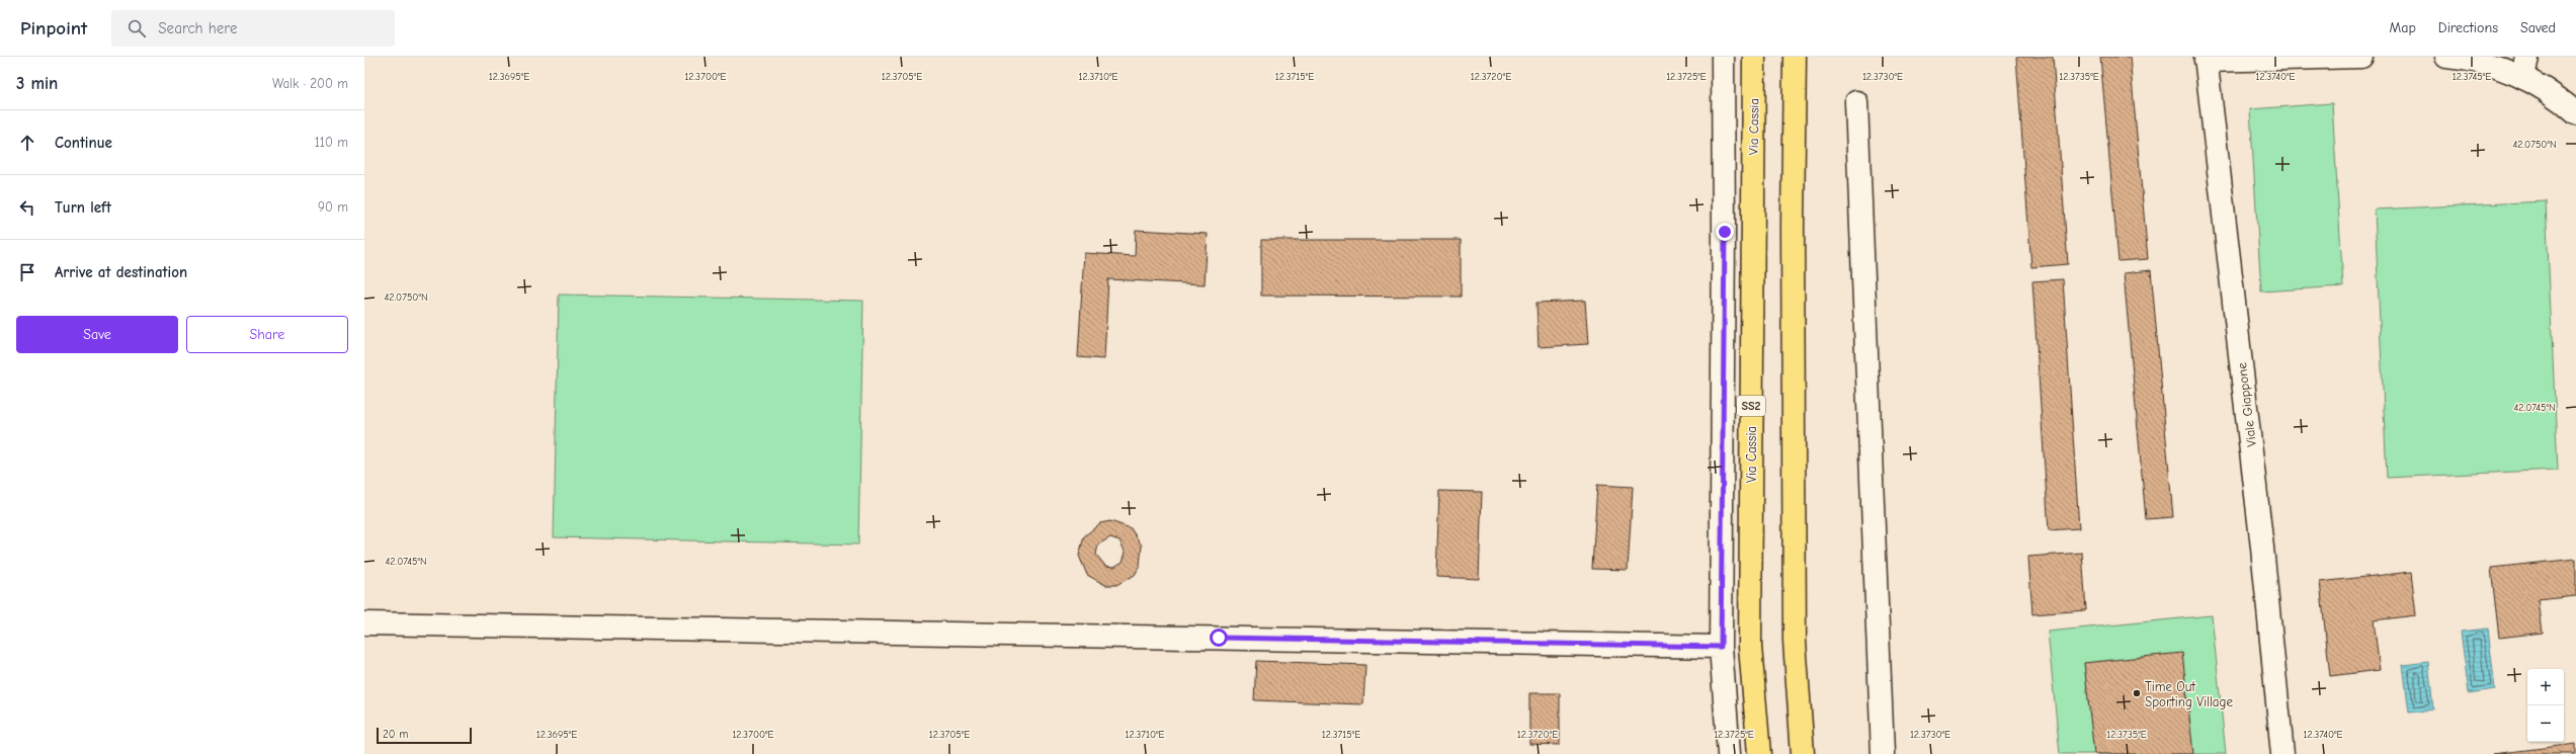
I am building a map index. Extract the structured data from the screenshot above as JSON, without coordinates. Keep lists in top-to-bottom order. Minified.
{"streets":{"highway":["Via Cassia","SS2"],"street":["Viale Giappone"]},"places":["Time Out Sporting Village"],"scale_bar":"20 m","page":{"header":"Pinpoint","search":"Search here","nav":["Map","Directions","Saved"],"heading":["3 min","Walk · 200 m"],"list":[["Continue","110 m"],["Turn left","90 m"],"Arrive at destination"],"buttons":["Save","Share"],"map_buttons":["+","−"],"scale":"20 m"},"coordinates":["12.3695°E","12.3700°E","12.3705°E","12.3710°E","12.3715°E","12.3720°E","12.3725°E","12.3730°E","12.3735°E","12.3740°E","12.3745°E","42.0750°N","42.0745°N"]}
